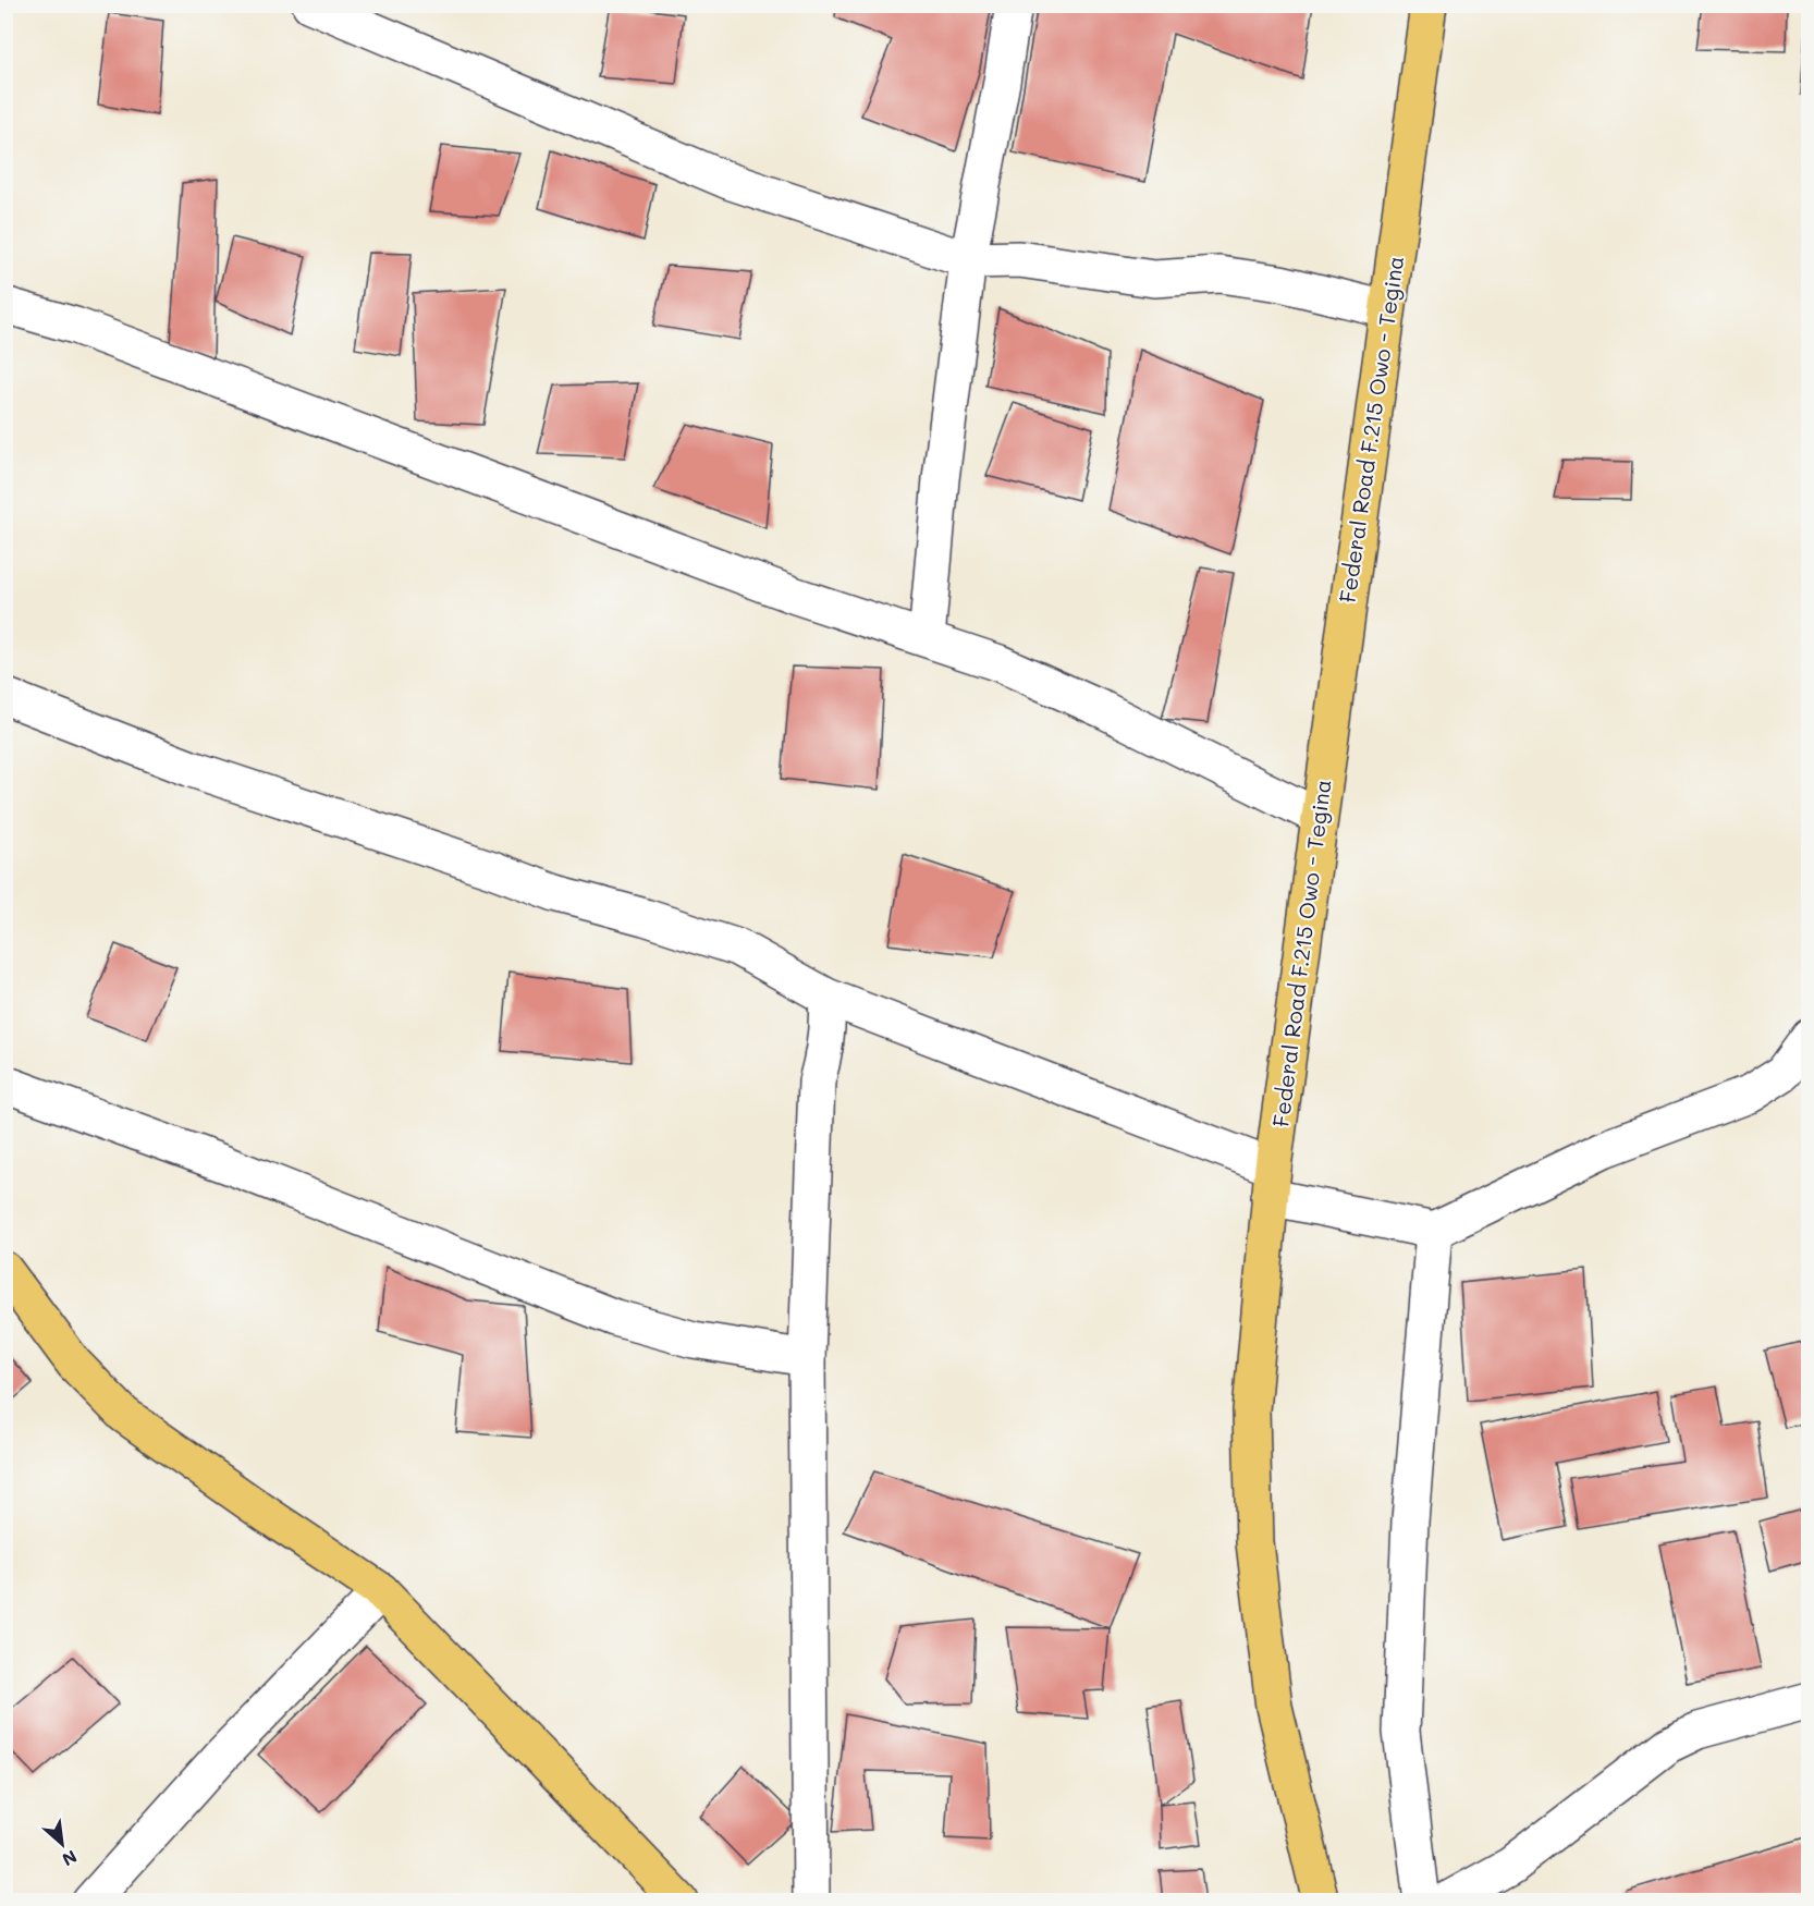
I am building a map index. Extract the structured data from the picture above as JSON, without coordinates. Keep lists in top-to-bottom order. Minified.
{"streets":{"main road":["Federal Road F.215 Owo - Tegina"]},"north":"bottom right"}
